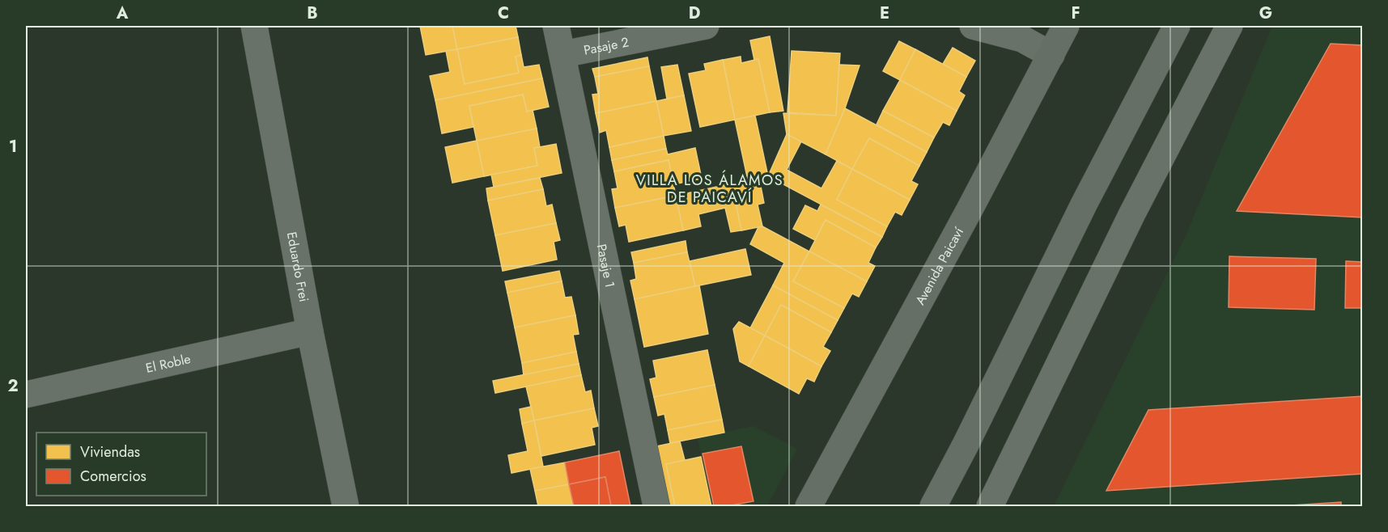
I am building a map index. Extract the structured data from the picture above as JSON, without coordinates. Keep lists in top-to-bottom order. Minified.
{"streets":{"main road":["Avenida Paicaví"],"street":["Pasaje 2","Pasaje 1","Eduardo Frei","El Roble"]},"crossings":[["Pasaje 2","Pasaje 1"],["Eduardo Frei","El Roble"]],"districts":["VILLA LOS ÁLAMOS DE PAICAVÍ"],"legend":["Viviendas","Comercios"],"grid":{"columns":["A","B","C","D","E","F","G"],"rows":["1","2"]}}
